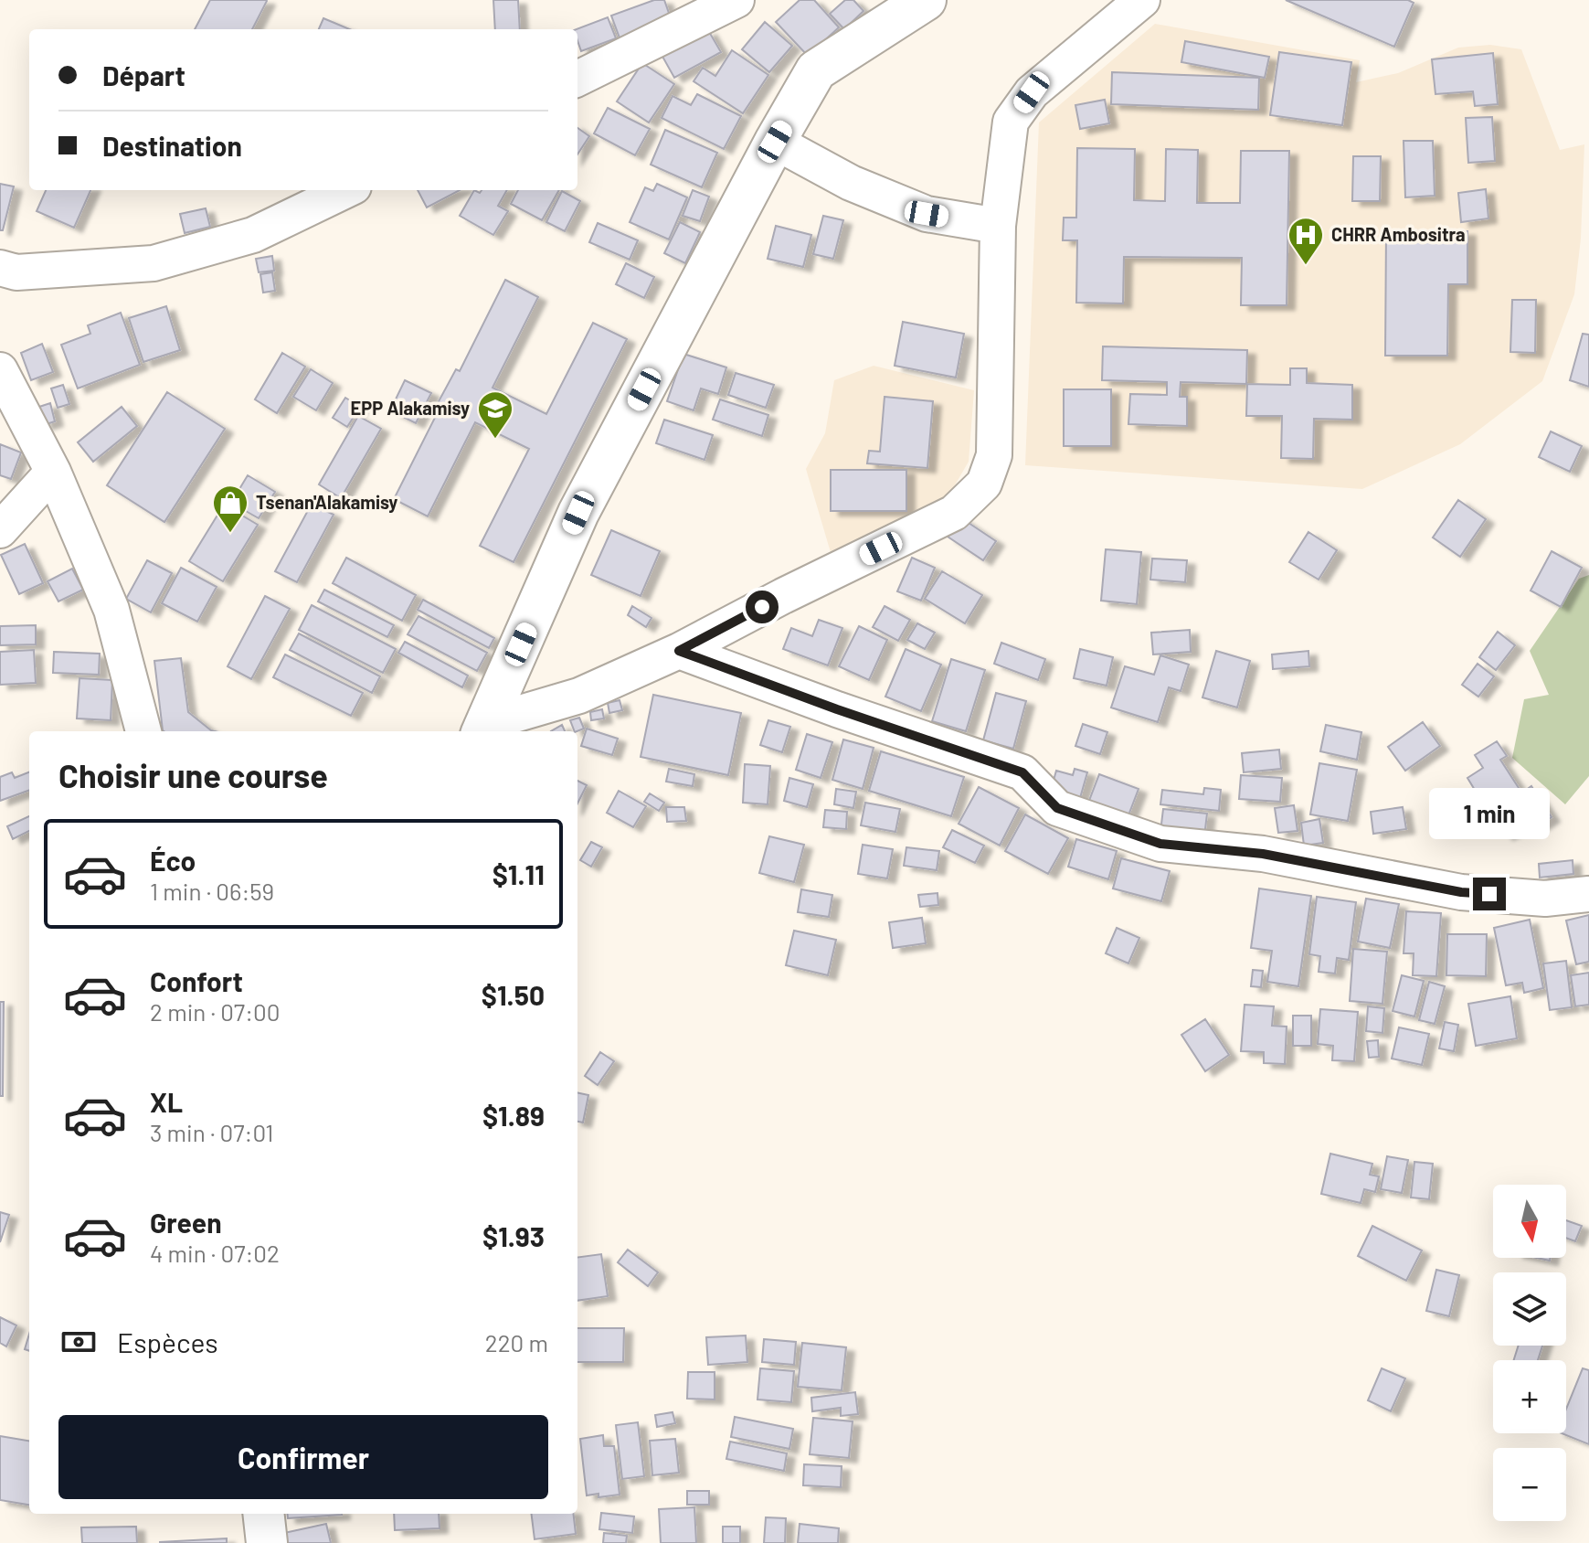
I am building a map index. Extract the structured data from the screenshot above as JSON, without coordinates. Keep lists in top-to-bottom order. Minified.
{"places":{"hospital":["CHRR Ambositra"],"school or university":["EPP Alakamisy"],"shop":["Tsenan'Alakamisy"]},"north":"bottom","page":{"banner":["Départ","Destination"],"heading":"Choisir une course","bubble":"1 min","list":[{"name":"Éco","note":"1 min · 06:59","value":"$1.11"},{"name":"Confort","note":"2 min · 07:00","value":"$1.50"},{"name":"XL","note":"3 min · 07:01","value":"$1.89"},{"name":"Green","note":"4 min · 07:02","value":"$1.93"}],"map_buttons":["+","−"],"pay":["Espèces","220 m"],"buttons":"Confirmer"}}
